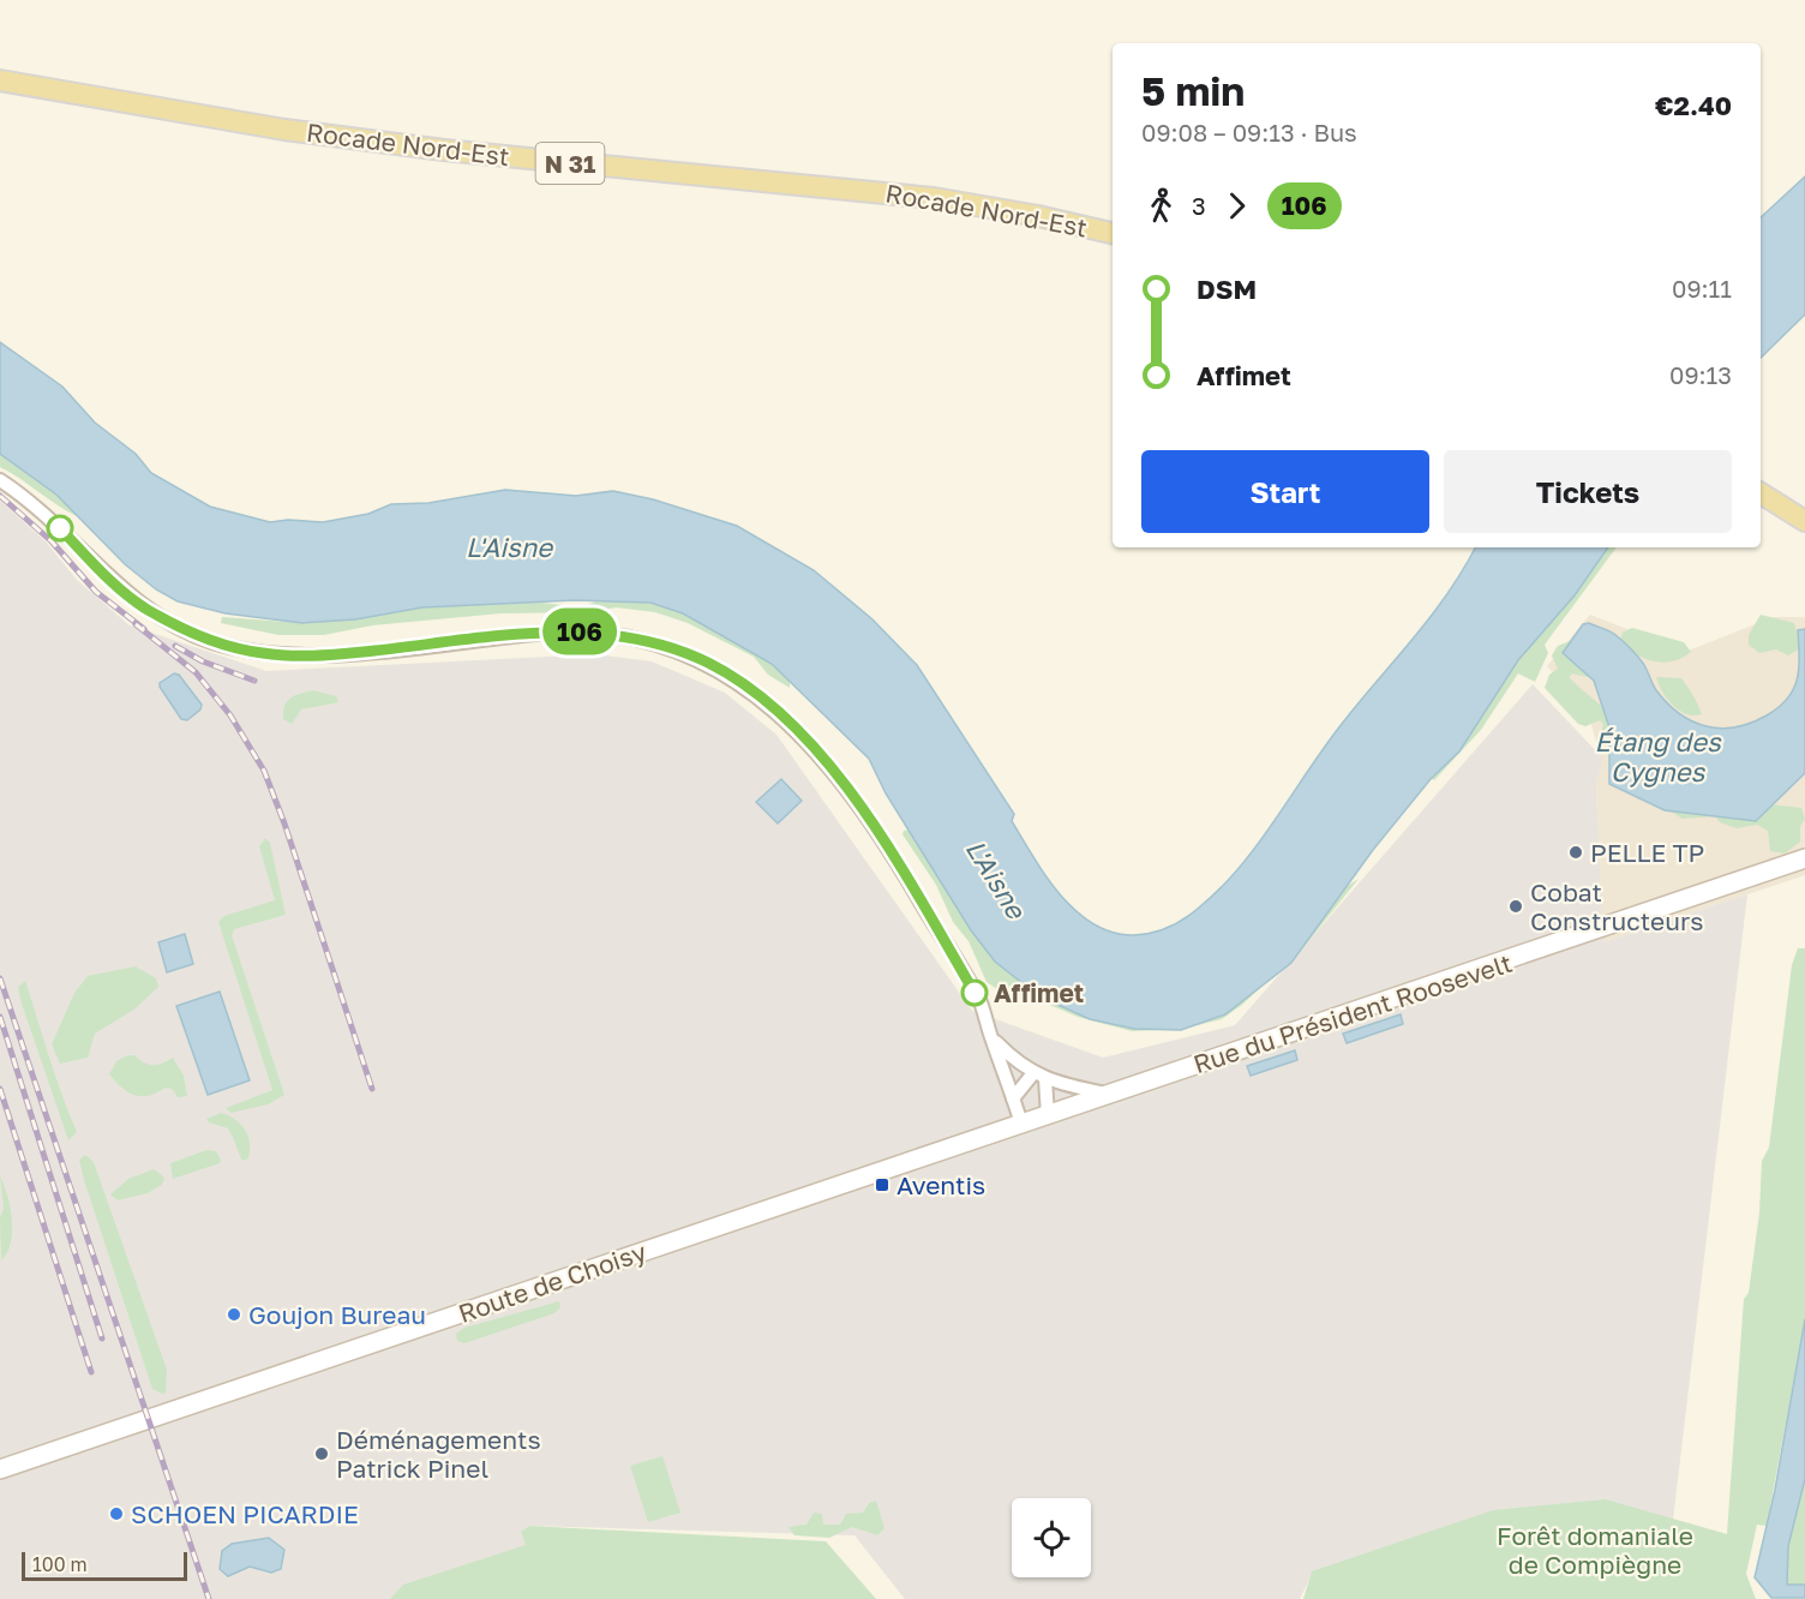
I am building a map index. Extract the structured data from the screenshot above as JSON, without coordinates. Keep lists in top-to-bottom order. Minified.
{"streets":{"main road":["Rocade Nord-Est","N 31"],"street":["Rue du Président Roosevelt","Route de Choisy"]},"crossings":[["Rue du Président Roosevelt","Route de Choisy"]],"water":["L'Aisne","Étang des Cygnes"],"parks":["Forêt domaniale de Compiègne"],"places":{"other":["PELLE TP","Cobat Constructeurs","Affimet","Goujon Bureau","Déménagements Patrick Pinel","SCHOEN PICARDIE"],"transit":["Aventis"]},"lines":["bus line 106"],"scale_bar":"100 m","page":{"on_map":"106","heading":["5 min","09:08 – 09:13 · Bus","€2.40"],"legs":["3","106"],"list":[{"name":"DSM","value":"09:11"},{"name":"Affimet","value":"09:13"}],"buttons":["Start","Tickets"],"scale":"100 m"}}
